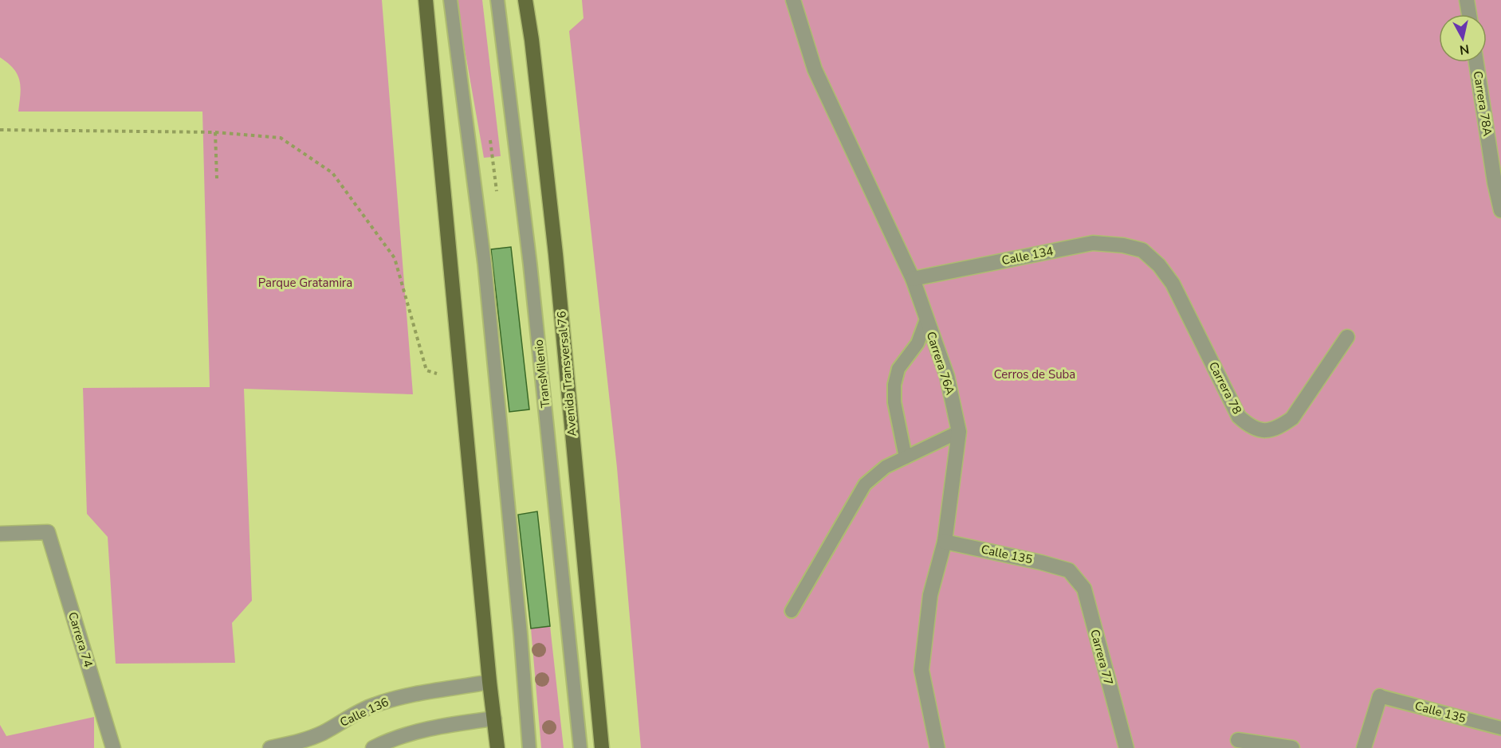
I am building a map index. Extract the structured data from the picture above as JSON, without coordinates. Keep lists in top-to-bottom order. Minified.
{"streets":{"main road":["Avenida Transversal 76"],"street":["Carrera 78A","Calle 134","Carrera 76A","Carrera 78","Calle 135","Carrera 74","Carrera 77","Calle 136"],"lane":["TransMilenio"]},"crossings":[["Calle 134","Carrera 76A"],["Calle 134","Carrera 78"],["Carrera 76A","Calle 135"],["Calle 135","Carrera 77"]],"parks":["Parque Gratamira","Cerros de Suba"],"north":"bottom"}
